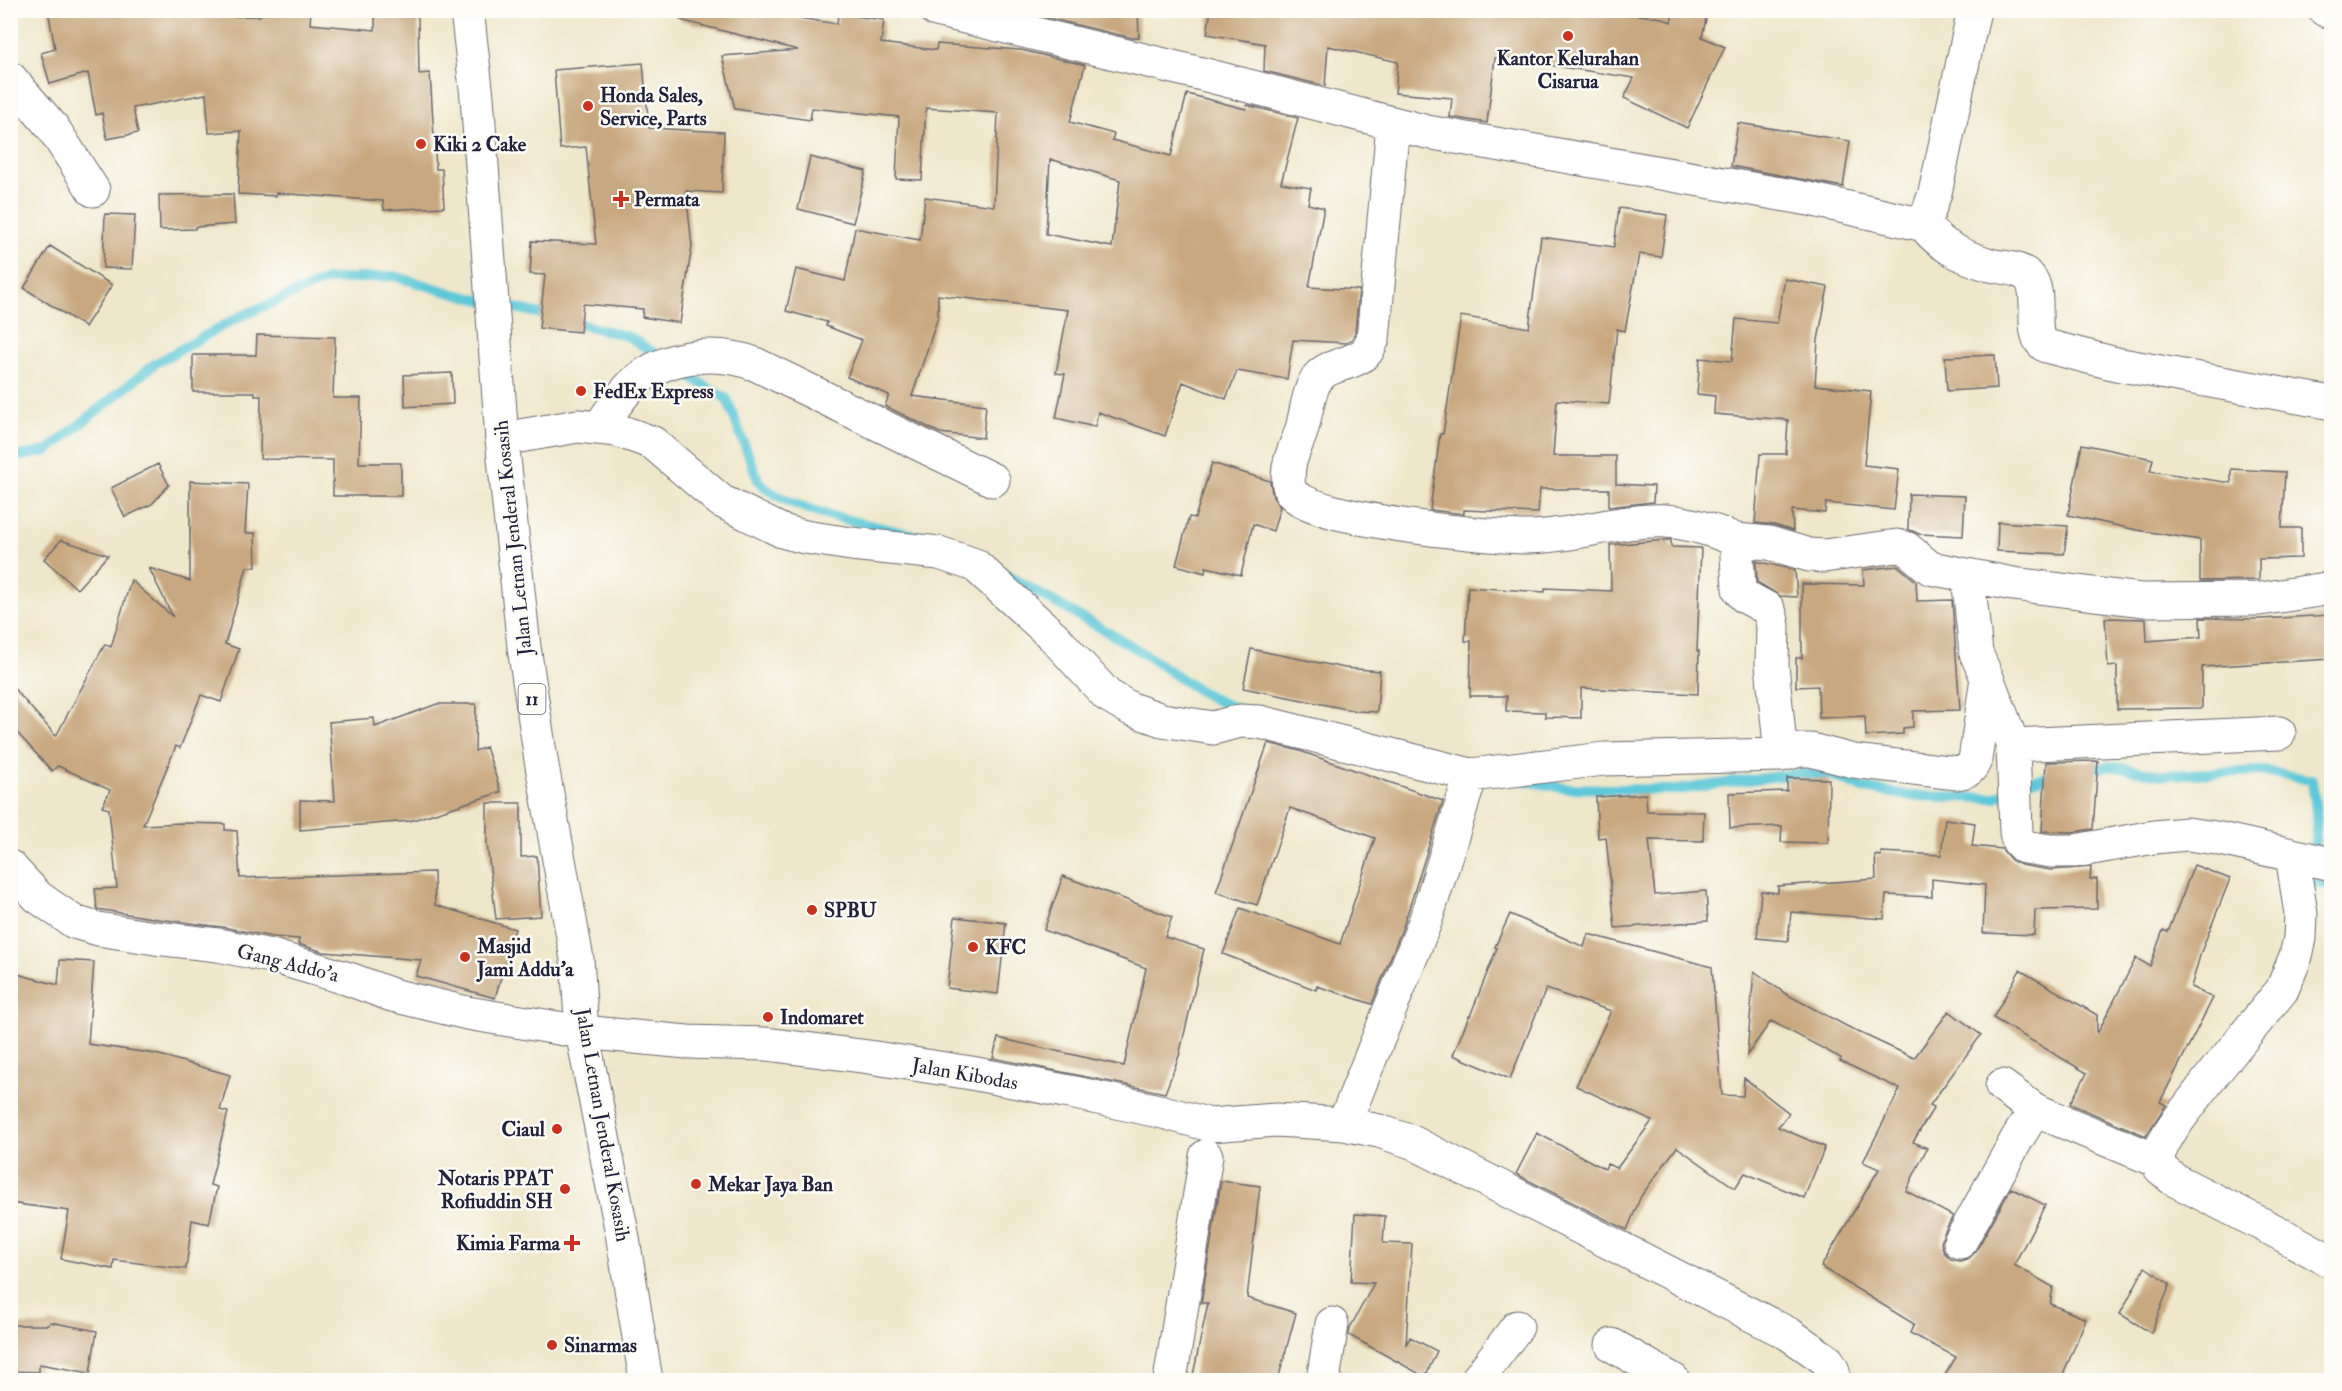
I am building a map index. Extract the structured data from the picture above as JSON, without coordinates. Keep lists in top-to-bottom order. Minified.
{"streets":{"main road":["Jalan Letnan Jenderal Kosasih","11","Gang Addo'a","Jalan Kibodas"]},"crossings":[["Jalan Letnan Jenderal Kosasih","Gang Addo'a"],["Jalan Letnan Jenderal Kosasih","Jalan Kibodas"],["Gang Addo'a","Jalan Kibodas"]],"places":{"other":["Kantor Kelurahan Cisarua","Honda Sales, Service, Parts","Kiki 2 Cake","FedEx Express","SPBU","KFC","Masjid Jami Addu’a","Indomaret","Ciaul","Mekar Jaya Ban","Notaris PPAT Rofiuddin SH","Sinarmas"],"health":["Permata","Kimia Farma"]}}
